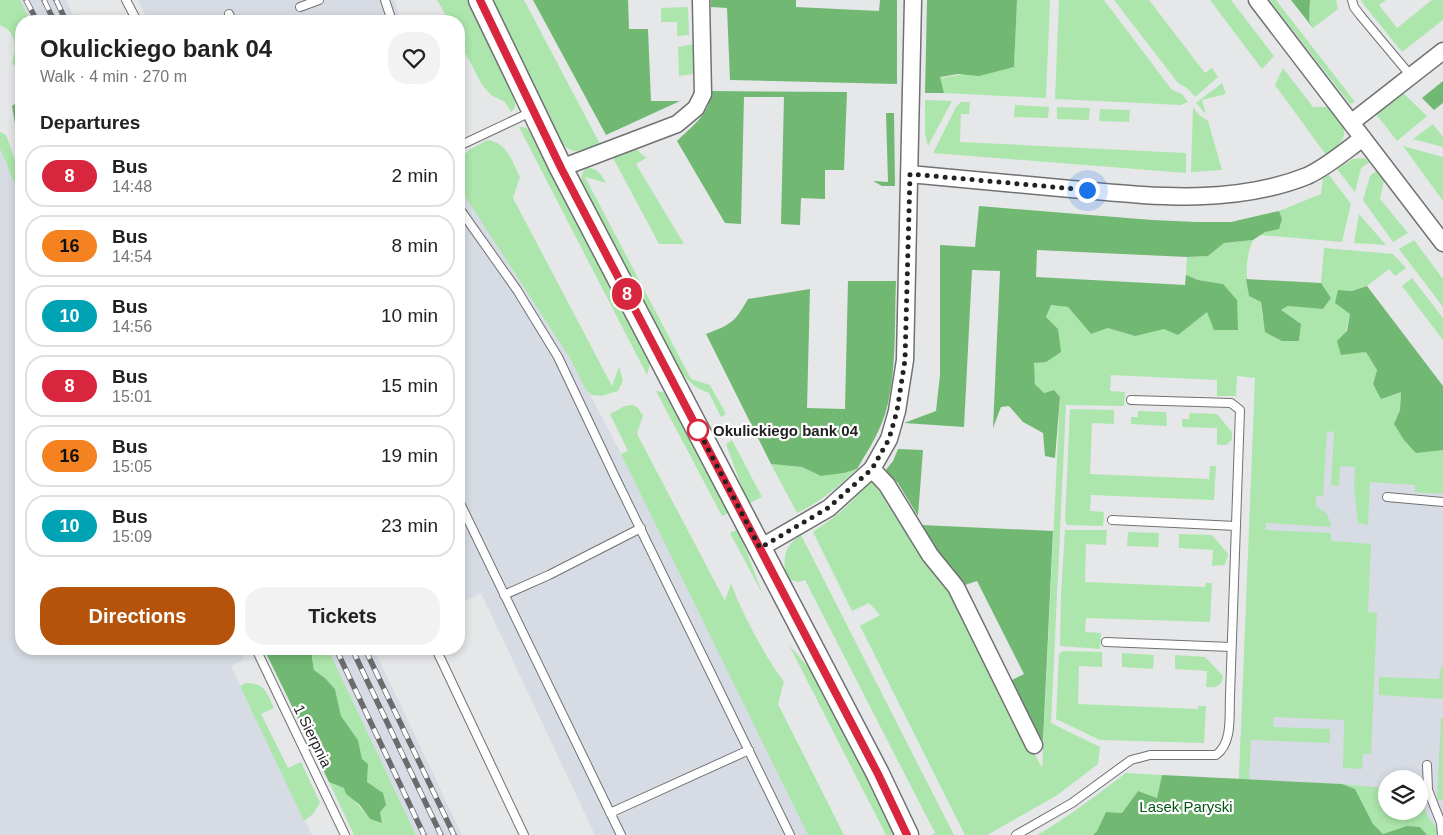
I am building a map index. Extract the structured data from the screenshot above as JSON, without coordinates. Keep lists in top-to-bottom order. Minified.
{"streets":{"lane":["1 Sierpnia"]},"parks":["Lasek Paryski"],"places":["Okulickiego bank 04"],"lines":["bus line 8"],"page":{"on_map":"8","heading":[["Okulickiego bank 04","Walk · 4 min · 270 m"],"Departures"],"list":[{"mark":"8","name":"Bus","note":"14:48","value":"2 min"},{"mark":"16","name":"Bus","note":"14:54","value":"8 min"},{"mark":"10","name":"Bus","note":"14:56","value":"10 min"},{"mark":"8","name":"Bus","note":"15:01","value":"15 min"},{"mark":"16","name":"Bus","note":"15:05","value":"19 min"},{"mark":"10","name":"Bus","note":"15:09","value":"23 min"}],"buttons":["Directions","Tickets"]}}
